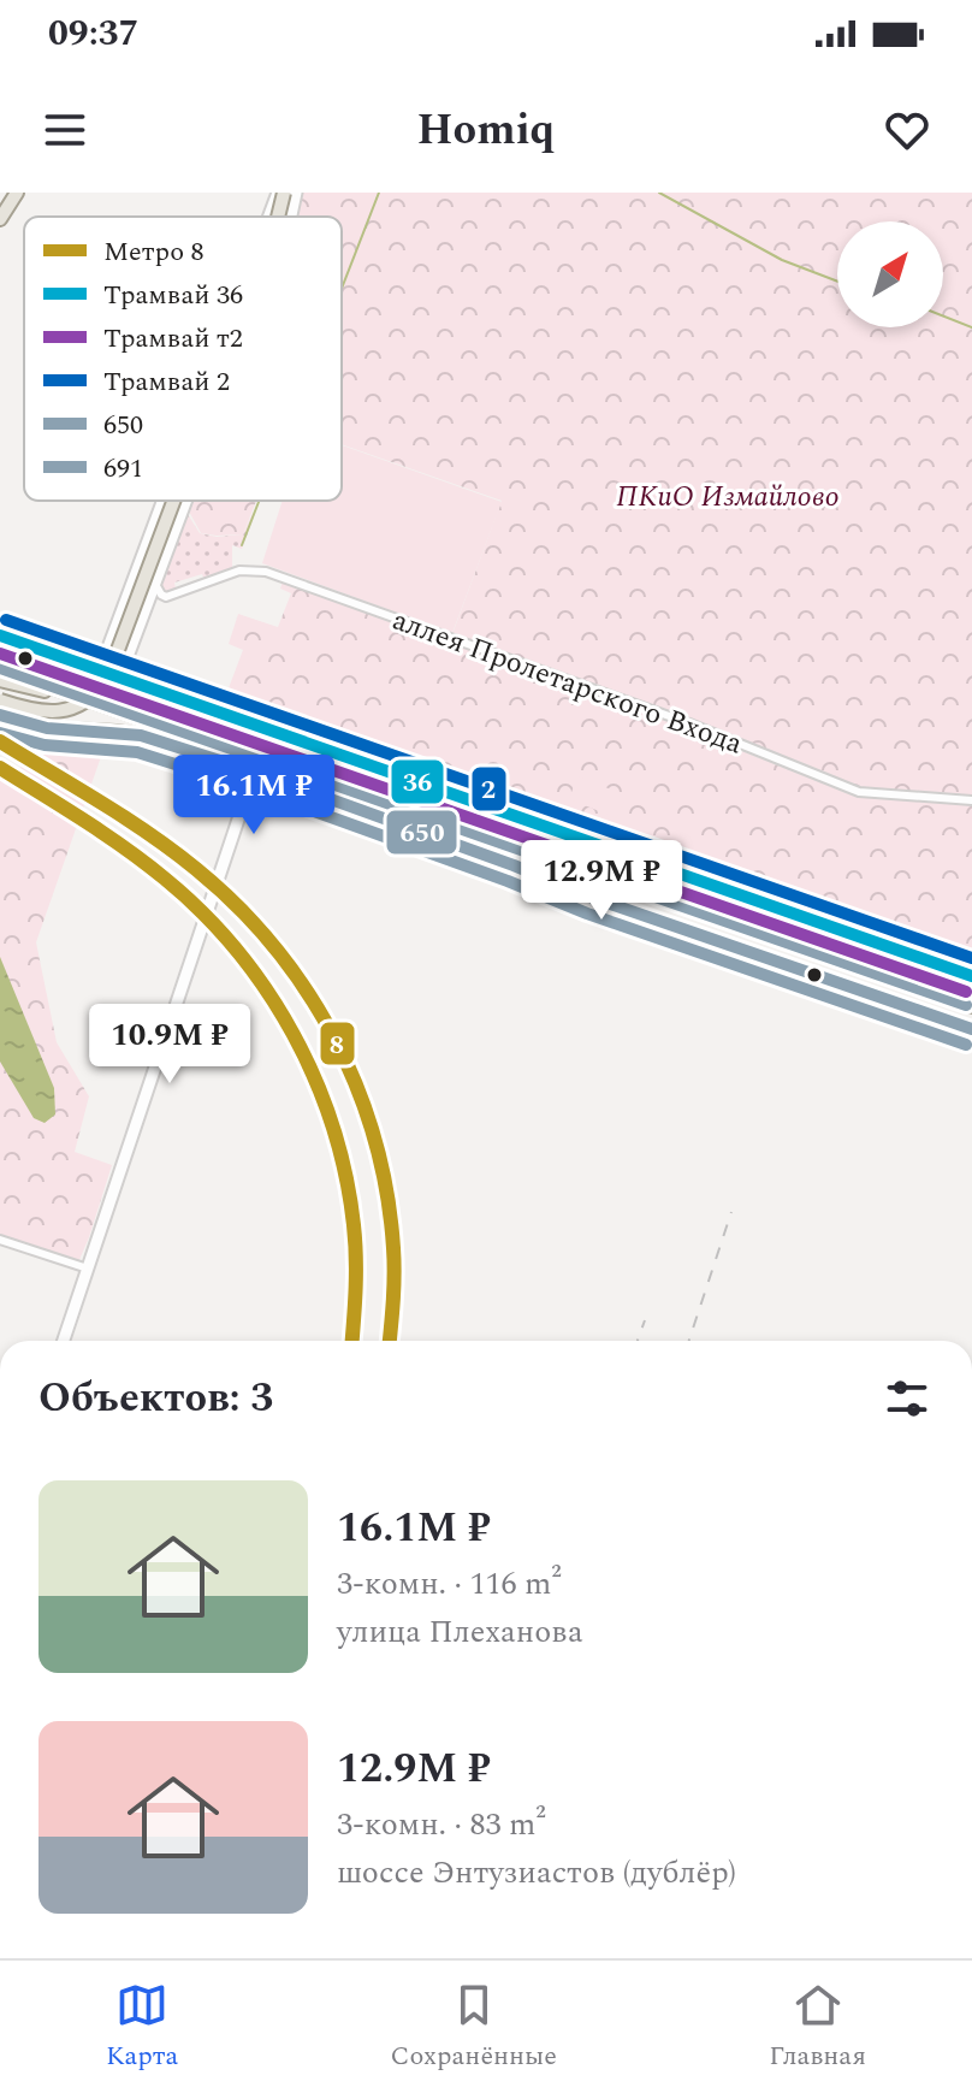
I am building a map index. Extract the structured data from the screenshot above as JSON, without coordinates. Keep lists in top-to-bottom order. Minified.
{"streets":{"street":["аллея Пролетарского Входа"]},"parks":["ПКиО Измайлово"],"lines":["tram line 2","tram line 36","transit line 650","tram line т2","transit line 691","metro line 8"],"legend":["Метро 8","Трамвай 36","Трамвай т2","Трамвай 2","650","691"],"north":"top right","page":{"status":"09:37","header":"Homiq","price":["16.1M ₽","12.9M ₽","10.9M ₽"],"heading":"Объектов: 3","list":[{"name":"16.1M ₽","note":"3-комн. · 116 m² · улица Плеханова"},{"name":"12.9M ₽","note":"3-комн. · 83 m² · шоссе Энтузиастов (дублёр)"}],"tabs":["Карта","Сохранённые","Главная"]}}
